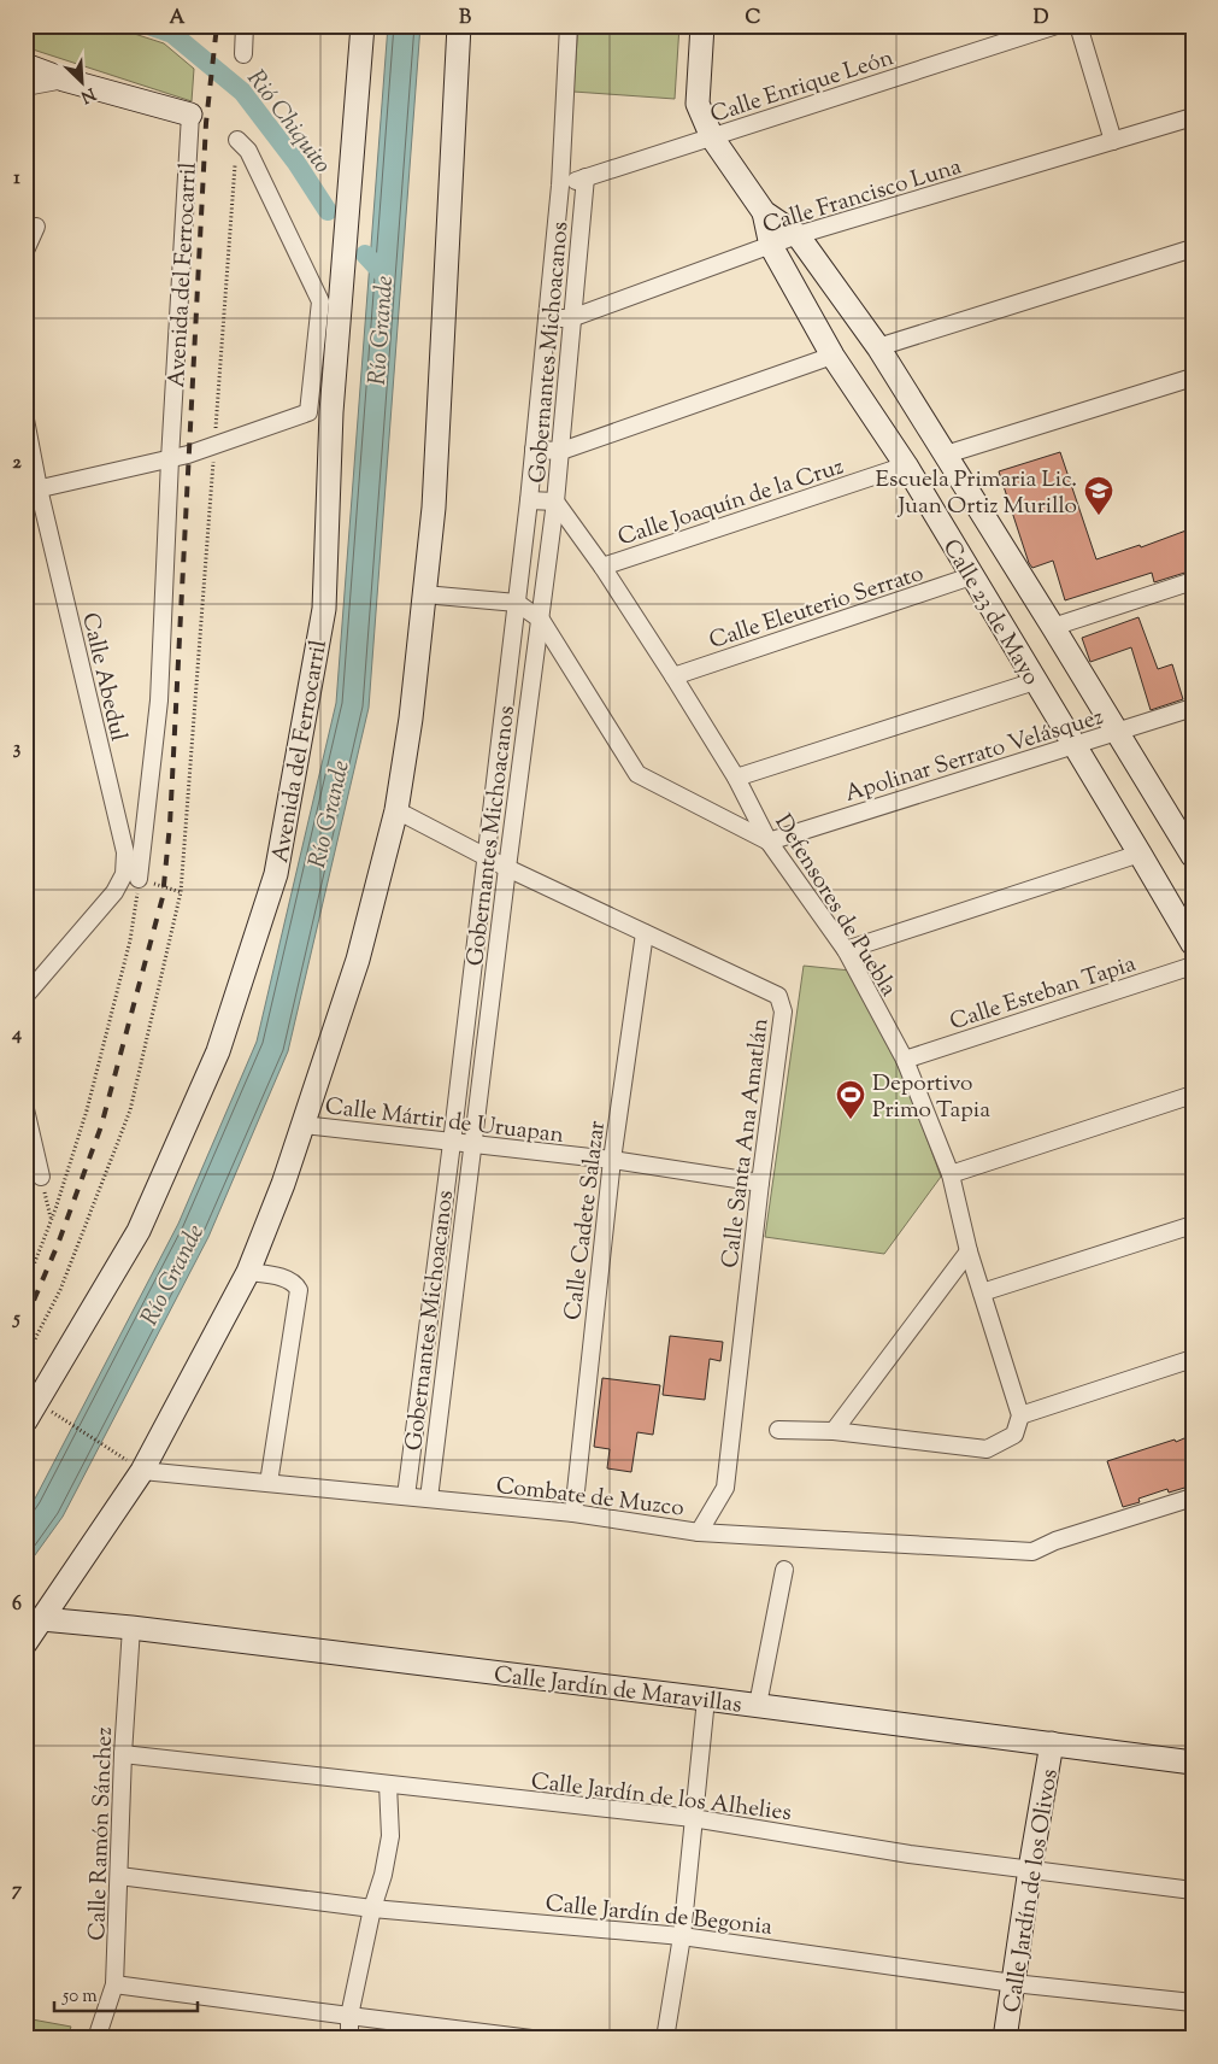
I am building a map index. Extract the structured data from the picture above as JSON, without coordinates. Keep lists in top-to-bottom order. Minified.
{"streets":{"street":["Calle Enrique León","Calle Francisco Luna","Avenida del Ferrocarril","Gobernantes Michoacanos","Calle Joaquín de la Cruz","Calle Eleuterio Serrato","Calle 23 de Mayo","Calle Abedul","Apolinar Serrato Velásquez","Defensores de Puebla","Calle Esteban Tapia","Calle Mártir de Uruapan","Calle Santa Ana Amatlán","Calle Cadete Salazar","Combate de Muzco","Calle Jardín de Maravillas","Calle Jardín de los Alhelies","Calle Ramón Sánchez","Calle Jardín de los Olivos","Calle Jardín de Begonia"]},"crossings":[["Calle Enrique León","Gobernantes Michoacanos"],["Calle Enrique León","Calle 23 de Mayo"],["Calle Francisco Luna","Gobernantes Michoacanos"],["Calle Francisco Luna","Calle 23 de Mayo"],["Avenida del Ferrocarril","Calle Abedul"],["Gobernantes Michoacanos","Defensores de Puebla"],["Gobernantes Michoacanos","Calle Mártir de Uruapan"],["Gobernantes Michoacanos","Calle Santa Ana Amatlán"],["Gobernantes Michoacanos","Combate de Muzco"],["Calle Joaquín de la Cruz","Calle 23 de Mayo"],["Calle Joaquín de la Cruz","Defensores de Puebla"],["Calle Eleuterio Serrato","Calle 23 de Mayo"],["Calle Eleuterio Serrato","Defensores de Puebla"],["Calle 23 de Mayo","Apolinar Serrato Velásquez"],["Apolinar Serrato Velásquez","Defensores de Puebla"],["Defensores de Puebla","Calle Esteban Tapia"],["Calle Mártir de Uruapan","Calle Santa Ana Amatlán"],["Calle Mártir de Uruapan","Calle Cadete Salazar"],["Calle Santa Ana Amatlán","Calle Cadete Salazar"],["Calle Santa Ana Amatlán","Combate de Muzco"],["Calle Cadete Salazar","Combate de Muzco"],["Calle Jardín de Maravillas","Calle Ramón Sánchez"],["Calle Jardín de Maravillas","Calle Jardín de los Olivos"],["Calle Jardín de los Alhelies","Calle Ramón Sánchez"],["Calle Jardín de los Alhelies","Calle Jardín de los Olivos"],["Calle Ramón Sánchez","Calle Jardín de Begonia"],["Calle Jardín de los Olivos","Calle Jardín de Begonia"]],"water":["Rió Chiquito","Río Grande"],"places":{"school or university":["Escuela Primaria Lic. Juan Ortiz Murillo"],"sports":["Deportivo Primo Tapia"]},"scale_bar":"50 m","north":"bottom right","grid":{"columns":["A","B","C","D"],"rows":["1","2","3","4","5","6","7"]}}
